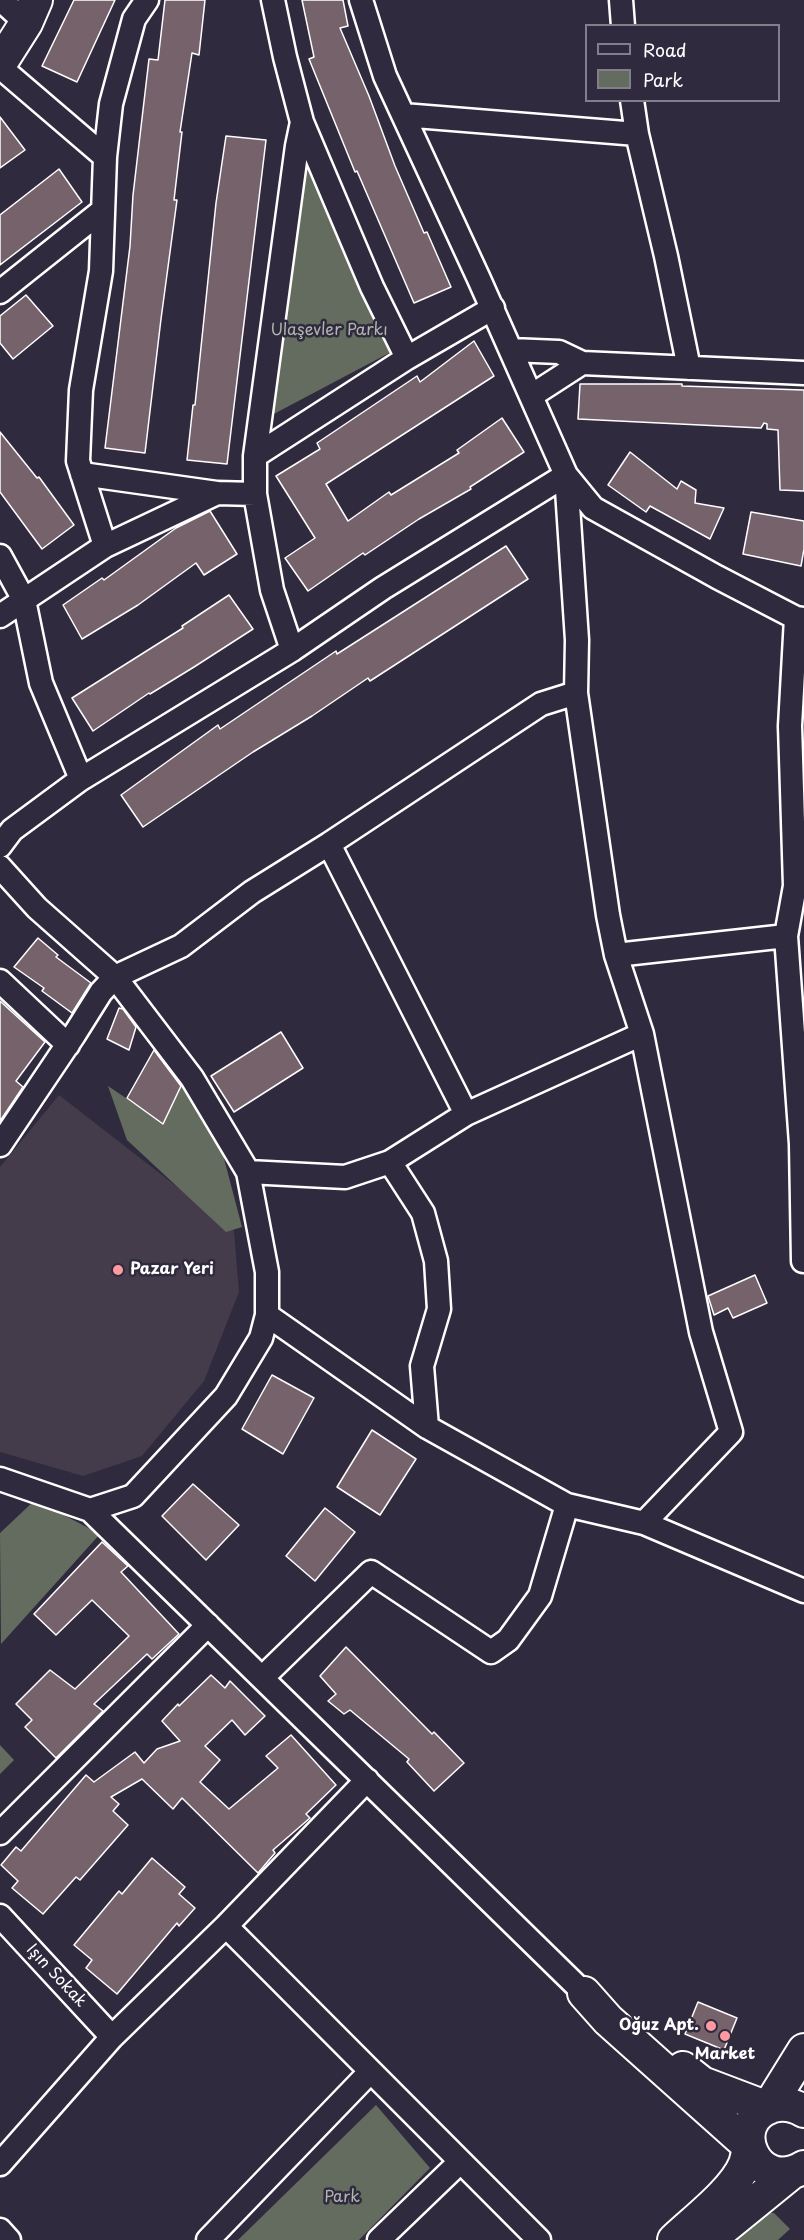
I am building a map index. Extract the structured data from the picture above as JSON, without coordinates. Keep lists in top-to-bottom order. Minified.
{"streets":{"street":["Işın Sokak"]},"parks":["Ulaşevler Parkı","Park"],"places":["Pazar Yeri","Oğuz Apt.","Market"],"legend":["Road","Park"]}
